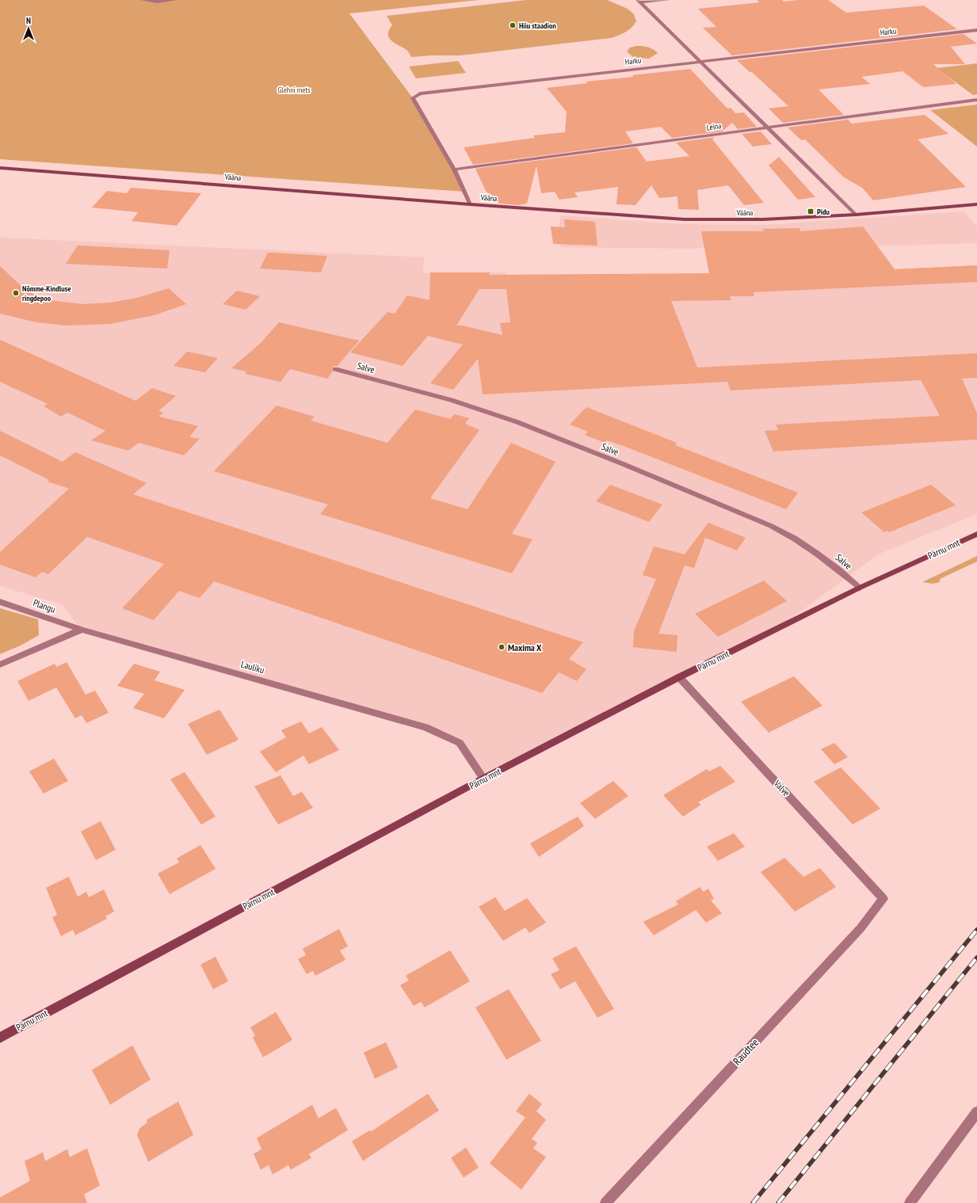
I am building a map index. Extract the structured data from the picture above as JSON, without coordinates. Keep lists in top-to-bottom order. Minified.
{"streets":{"street":["Harku","Leina","Vääna","Salve","Pärnu mnt","Plangu","Lauliku","Valve","Raudtee"]},"crossings":[["Harku","Leina"],["Harku","Vääna"],["Salve","Pärnu mnt"],["Pärnu mnt","Lauliku"],["Pärnu mnt","Valve"],["Plangu","Lauliku"],["Valve","Raudtee"]],"parks":["Glehni mets"],"places":{"other":["Hiiu staadion","Nõmme-Kindluse ringdepoo","Maxima X"],"transit":["Pidu"]},"north":"top"}
